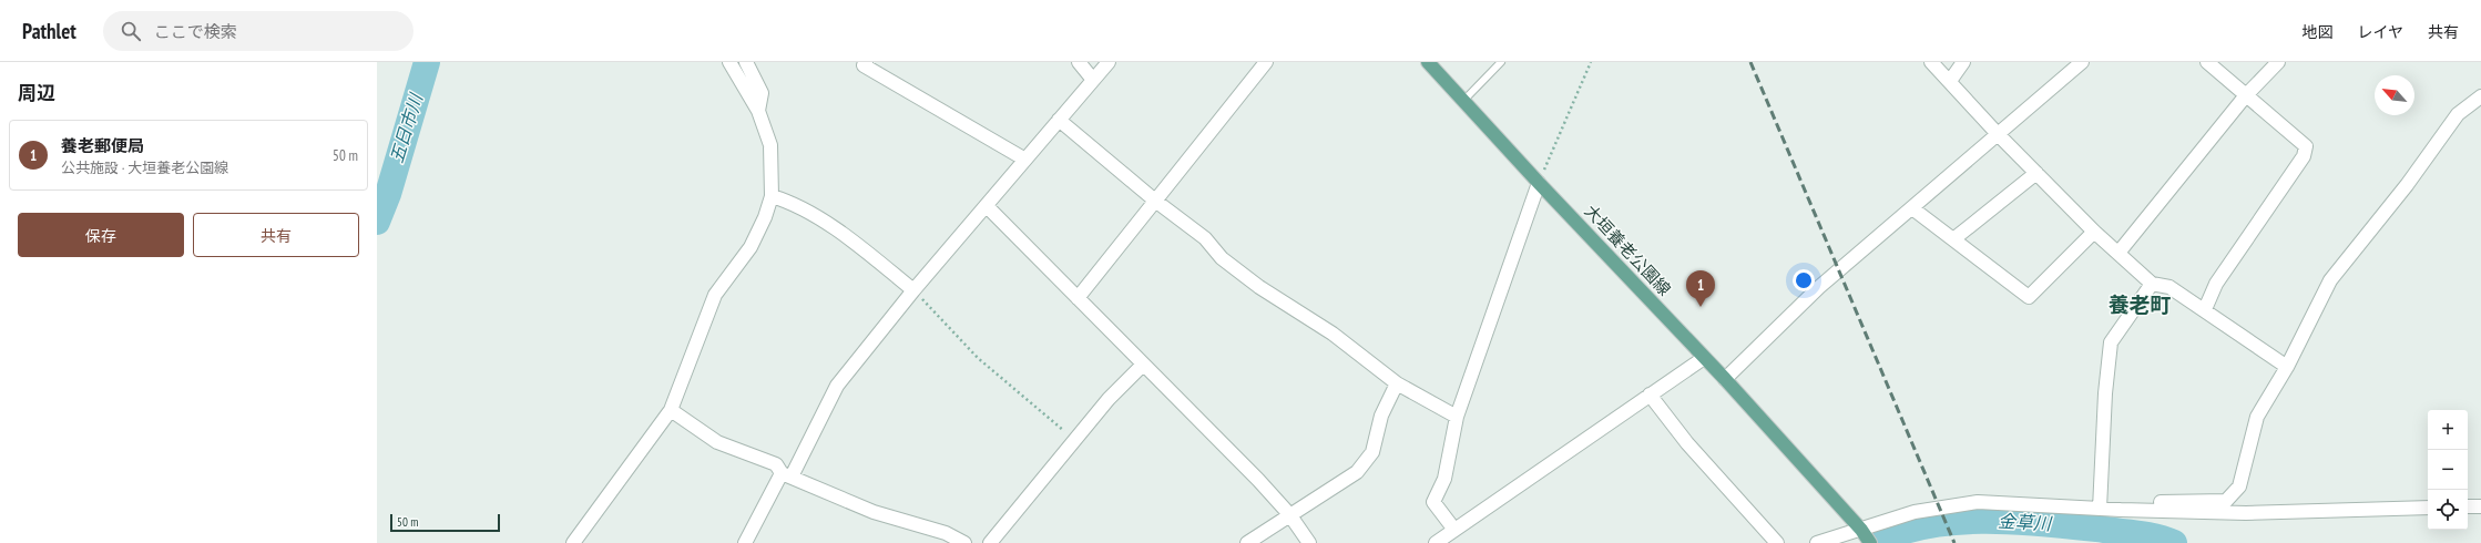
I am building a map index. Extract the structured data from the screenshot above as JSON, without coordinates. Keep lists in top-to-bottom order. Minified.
{"streets":{"main road":["大垣養老公園線"]},"districts":["養老町"],"water":["五日市川","金草川"],"scale_bar":"50 m","north":"top left","page":{"header":"Pathlet","search":"ここで検索","nav":["地図","レイヤ","共有"],"heading":"周辺","list":[{"mark":"1","name":"養老郵便局","note":"公共施設 · 大垣養老公園線","value":"50 m"}],"buttons":["保存","共有"],"pins":"1","map_buttons":["+","−"],"scale":"50 m"}}
